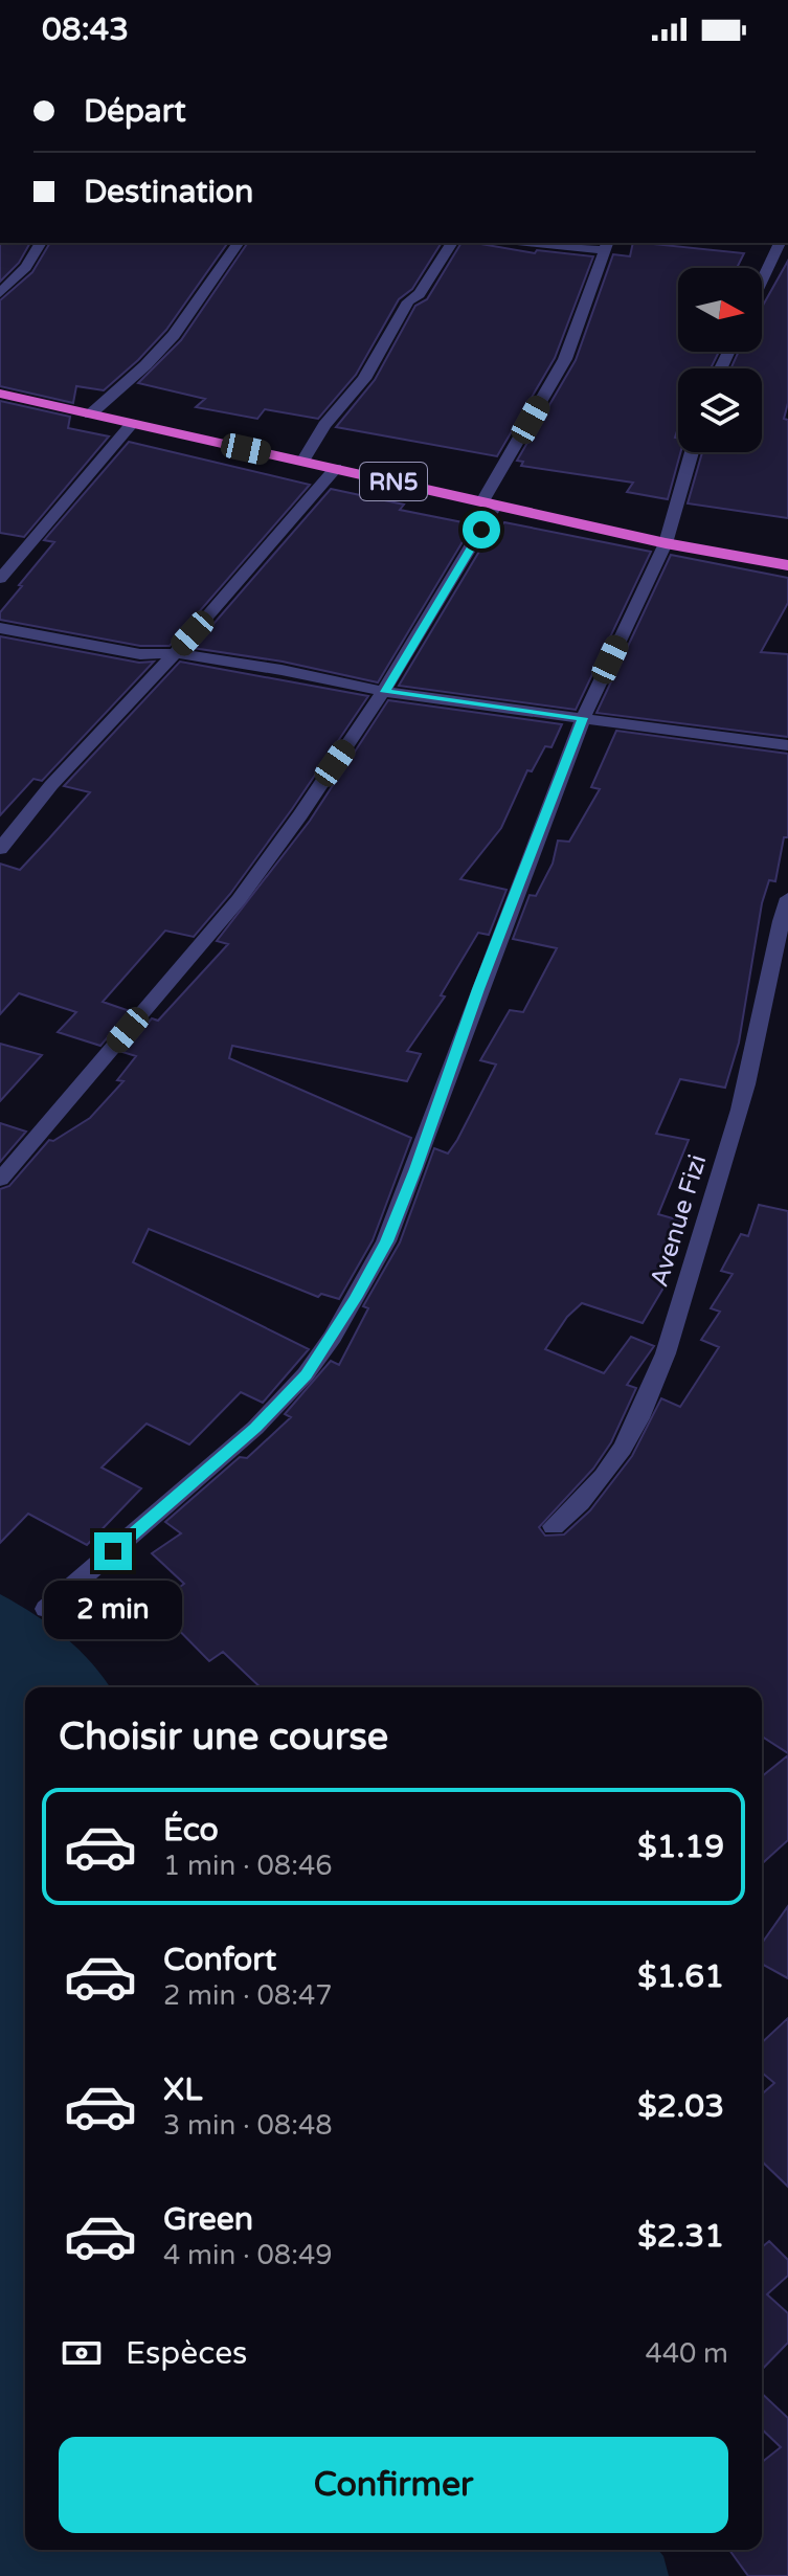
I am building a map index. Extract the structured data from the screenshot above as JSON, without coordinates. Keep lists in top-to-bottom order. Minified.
{"streets":{"highway":["RN5"],"street":["Avenue Fizi"]},"north":"right","page":{"status":"08:43","banner":["Départ","Destination"],"bubble":"2 min","heading":"Choisir une course","list":[{"name":"Éco","note":"1 min · 08:46","value":"$1.19"},{"name":"Confort","note":"2 min · 08:47","value":"$1.61"},{"name":"XL","note":"3 min · 08:48","value":"$2.03"},{"name":"Green","note":"4 min · 08:49","value":"$2.31"}],"pay":["Espèces","440 m"],"buttons":"Confirmer"}}
